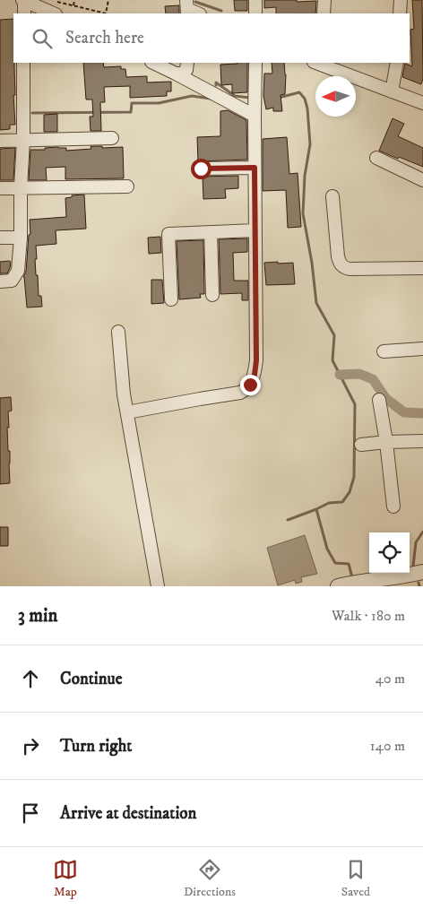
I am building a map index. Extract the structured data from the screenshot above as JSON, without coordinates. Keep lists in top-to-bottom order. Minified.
{"north":"left","page":{"search":"Search here","heading":["3 min","Walk · 180 m"],"list":[["Continue","40 m"],["Turn right","140 m"],"Arrive at destination"],"nav":["Map","Directions","Saved"]}}
